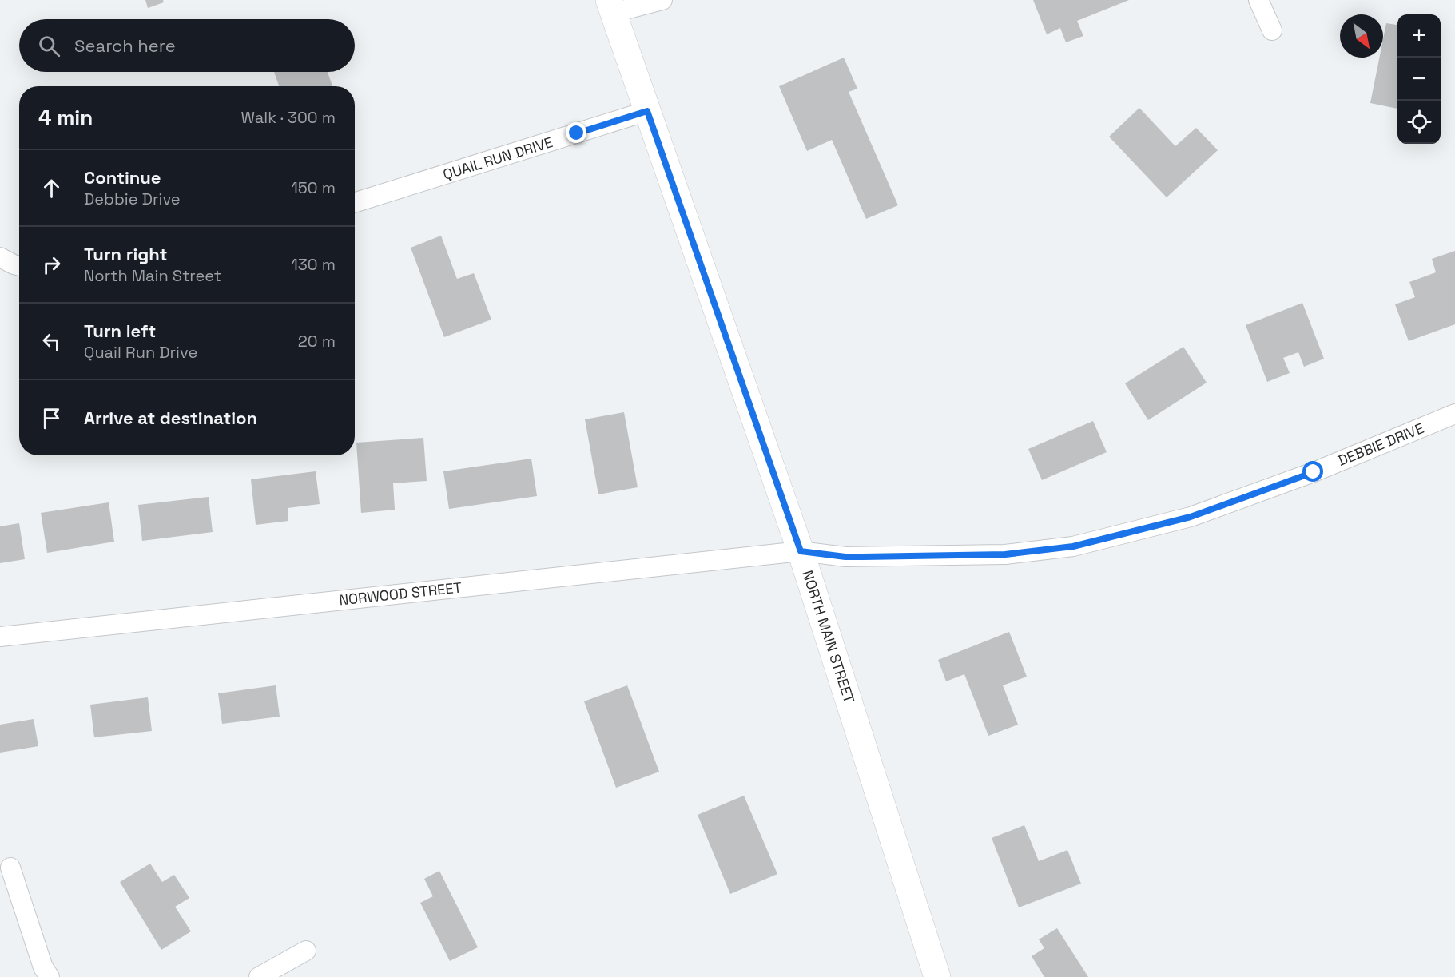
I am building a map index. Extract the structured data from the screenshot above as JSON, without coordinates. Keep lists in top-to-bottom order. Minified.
{"streets":{"street":["QUAIL RUN DRIVE","DEBBIE DRIVE","NORWOOD STREET","NORTH MAIN STREET"]},"crossings":[["QUAIL RUN DRIVE","NORTH MAIN STREET"],["DEBBIE DRIVE","NORWOOD STREET"],["DEBBIE DRIVE","NORTH MAIN STREET"],["NORWOOD STREET","NORTH MAIN STREET"]],"north":"bottom right","page":{"map_buttons":["+","−"],"search":"Search here","heading":["4 min","Walk · 300 m"],"list":[["Continue","Debbie Drive","150 m"],["Turn right","North Main Street","130 m"],["Turn left","Quail Run Drive","20 m"],"Arrive at destination"]}}
